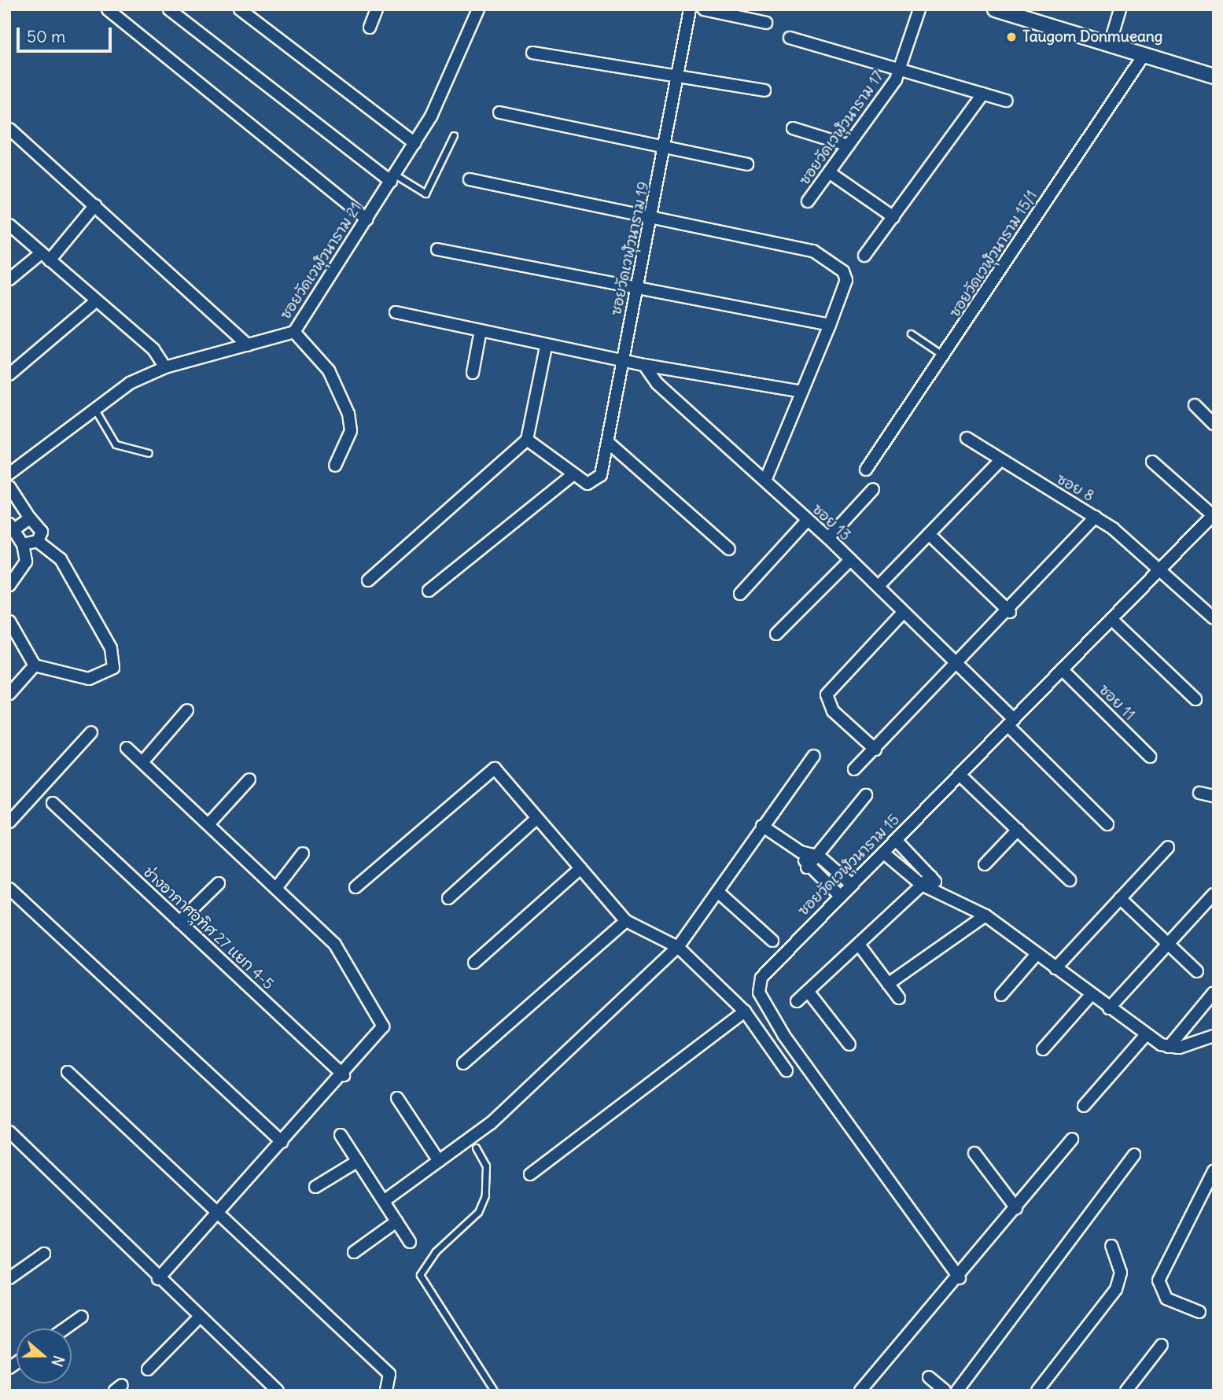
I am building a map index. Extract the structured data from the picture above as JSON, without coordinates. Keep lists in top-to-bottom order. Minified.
{"streets":{"street":["ซอยวัดเวฬุวนาราม 17","ซอยวัดเวฬุวนาราม 19","ซอยวัดเวฬุวนาราม 15/1","ซอยวัดเวฬุวนาราม 21","ซอย 8","ซอย 13","ซอย 11","ซอยวัดเวฬุวนาราม 15","ช่างอากาศอุทิศ 27 แยก 4-5"]},"crossings":[["ซอย 8","ซอยวัดเวฬุวนาราม 15"],["ซอย 13","ซอยวัดเวฬุวนาราม 15"],["ซอย 11","ซอยวัดเวฬุวนาราม 15"]],"places":["Taugom Donmueang"],"scale_bar":"50 m","north":"right"}
